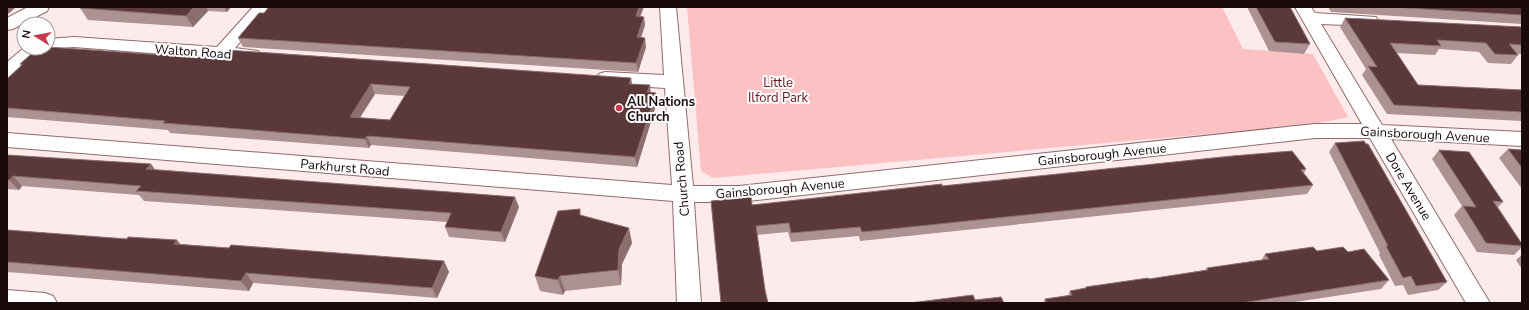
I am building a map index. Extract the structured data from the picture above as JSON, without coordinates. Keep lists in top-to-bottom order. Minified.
{"streets":{"street":["Walton Road","Gainsborough Avenue","Parkhurst Road","Church Road","Dore Avenue"]},"crossings":[["Gainsborough Avenue","Parkhurst Road"],["Gainsborough Avenue","Church Road"],["Gainsborough Avenue","Dore Avenue"],["Parkhurst Road","Church Road"]],"parks":["Little Ilford Park"],"places":["All Nations Church"],"north":"left"}
